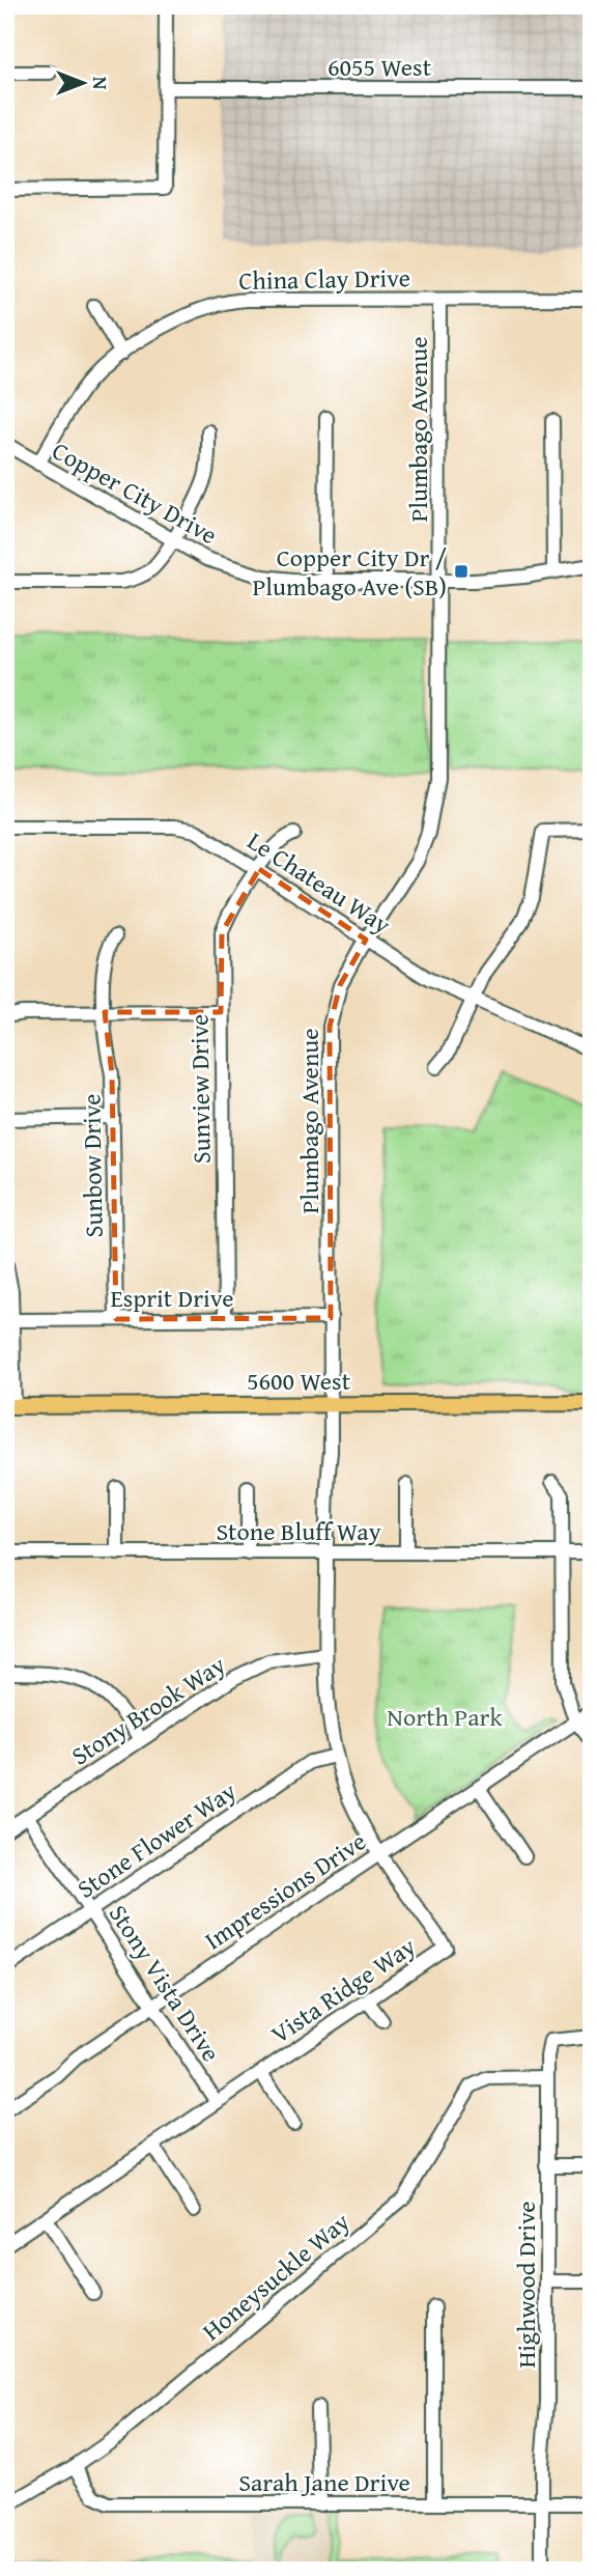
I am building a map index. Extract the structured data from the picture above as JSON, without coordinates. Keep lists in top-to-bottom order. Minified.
{"streets":{"main road":["5600 West"],"street":["6055 West","China Clay Drive","Plumbago Avenue","Copper City Drive","Le Chateau Way","Sunview Drive","Sunbow Drive","Esprit Drive","Stone Bluff Way","Stony Brook Way","Stone Flower Way","Impressions Drive","Stony Vista Drive","Vista Ridge Way","Honeysuckle Way","Highwood Drive","Sarah Jane Drive"]},"crossings":[["China Clay Drive","Plumbago Avenue"],["China Clay Drive","Copper City Drive"],["Plumbago Avenue","Copper City Drive"],["Plumbago Avenue","Le Chateau Way"],["Plumbago Avenue","Esprit Drive"],["Plumbago Avenue","5600 West"],["Plumbago Avenue","Vista Ridge Way"],["Le Chateau Way","Sunview Drive"],["Sunview Drive","Esprit Drive"],["Sunbow Drive","Esprit Drive"],["5600 West","Vista Ridge Way"],["Stone Bluff Way","Vista Ridge Way"],["Stony Brook Way","Stony Vista Drive"],["Stony Brook Way","Vista Ridge Way"],["Stone Flower Way","Stony Vista Drive"],["Stone Flower Way","Vista Ridge Way"],["Impressions Drive","Stony Vista Drive"],["Impressions Drive","Vista Ridge Way"],["Stony Vista Drive","Vista Ridge Way"],["Honeysuckle Way","Highwood Drive"],["Honeysuckle Way","Sarah Jane Drive"],["Highwood Drive","Sarah Jane Drive"]],"parks":["North Park"],"places":{"transit":["Copper City Dr / Plumbago Ave (SB)"]},"north":"right"}
